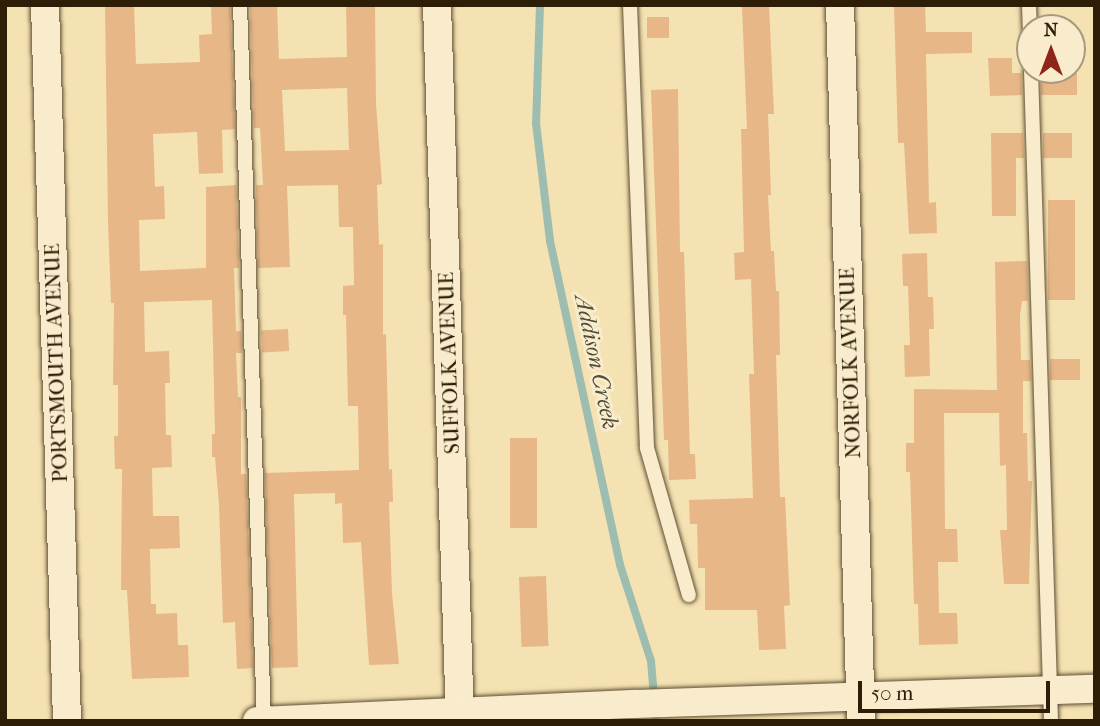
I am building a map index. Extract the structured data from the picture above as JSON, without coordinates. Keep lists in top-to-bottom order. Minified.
{"streets":{"street":["PORTSMOUTH AVENUE","SUFFOLK AVENUE","NORFOLK AVENUE"]},"water":["Addison Creek"],"scale_bar":"50 m","north":"top"}
